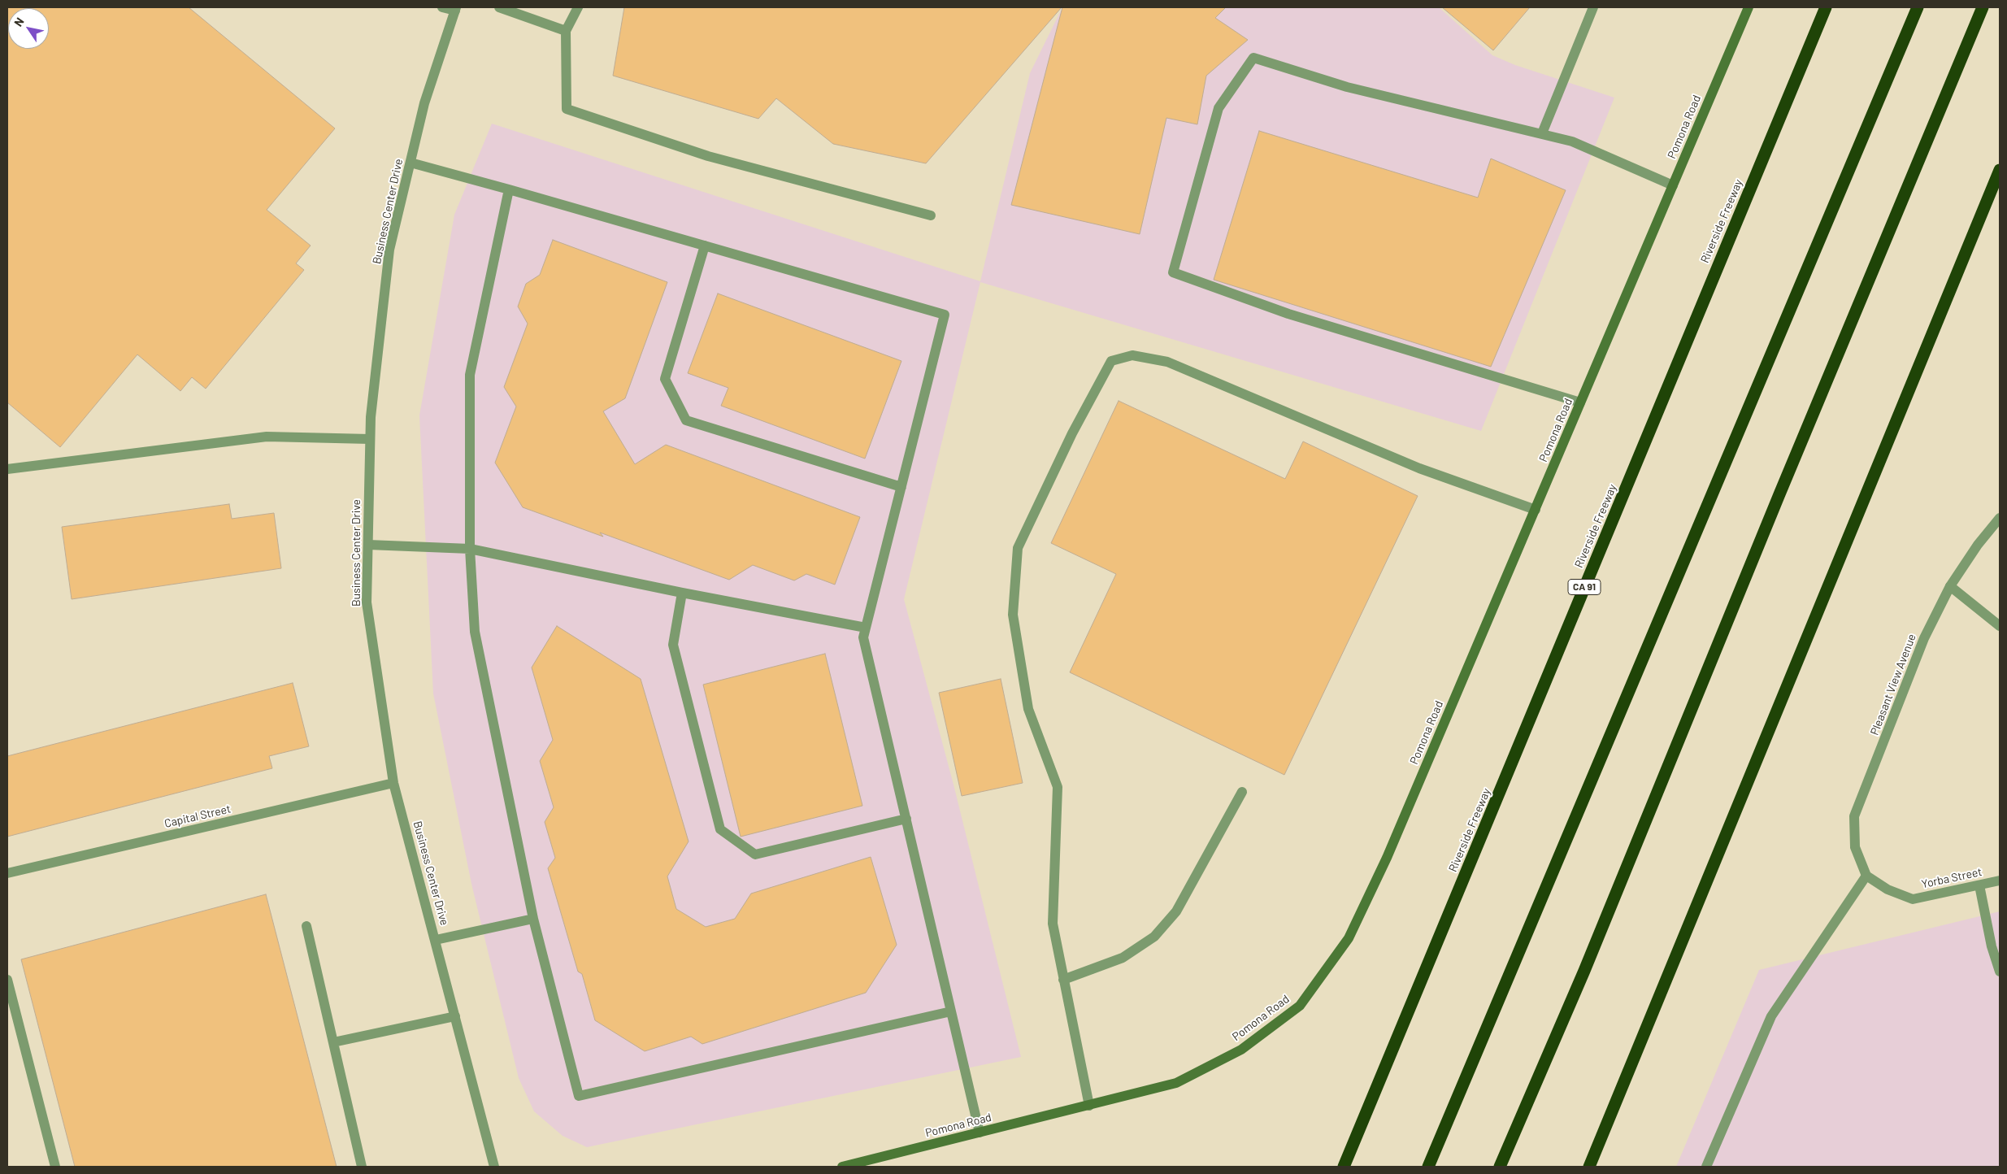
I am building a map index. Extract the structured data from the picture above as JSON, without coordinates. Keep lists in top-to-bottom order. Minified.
{"streets":{"highway":["Riverside Freeway","CA 91"],"main road":["Pomona Road"],"street":["Business Center Drive","Pleasant View Avenue","Capital Street","Yorba Street"]},"crossings":[["Business Center Drive","Capital Street"],["Pleasant View Avenue","Yorba Street"]],"north":"top left"}
